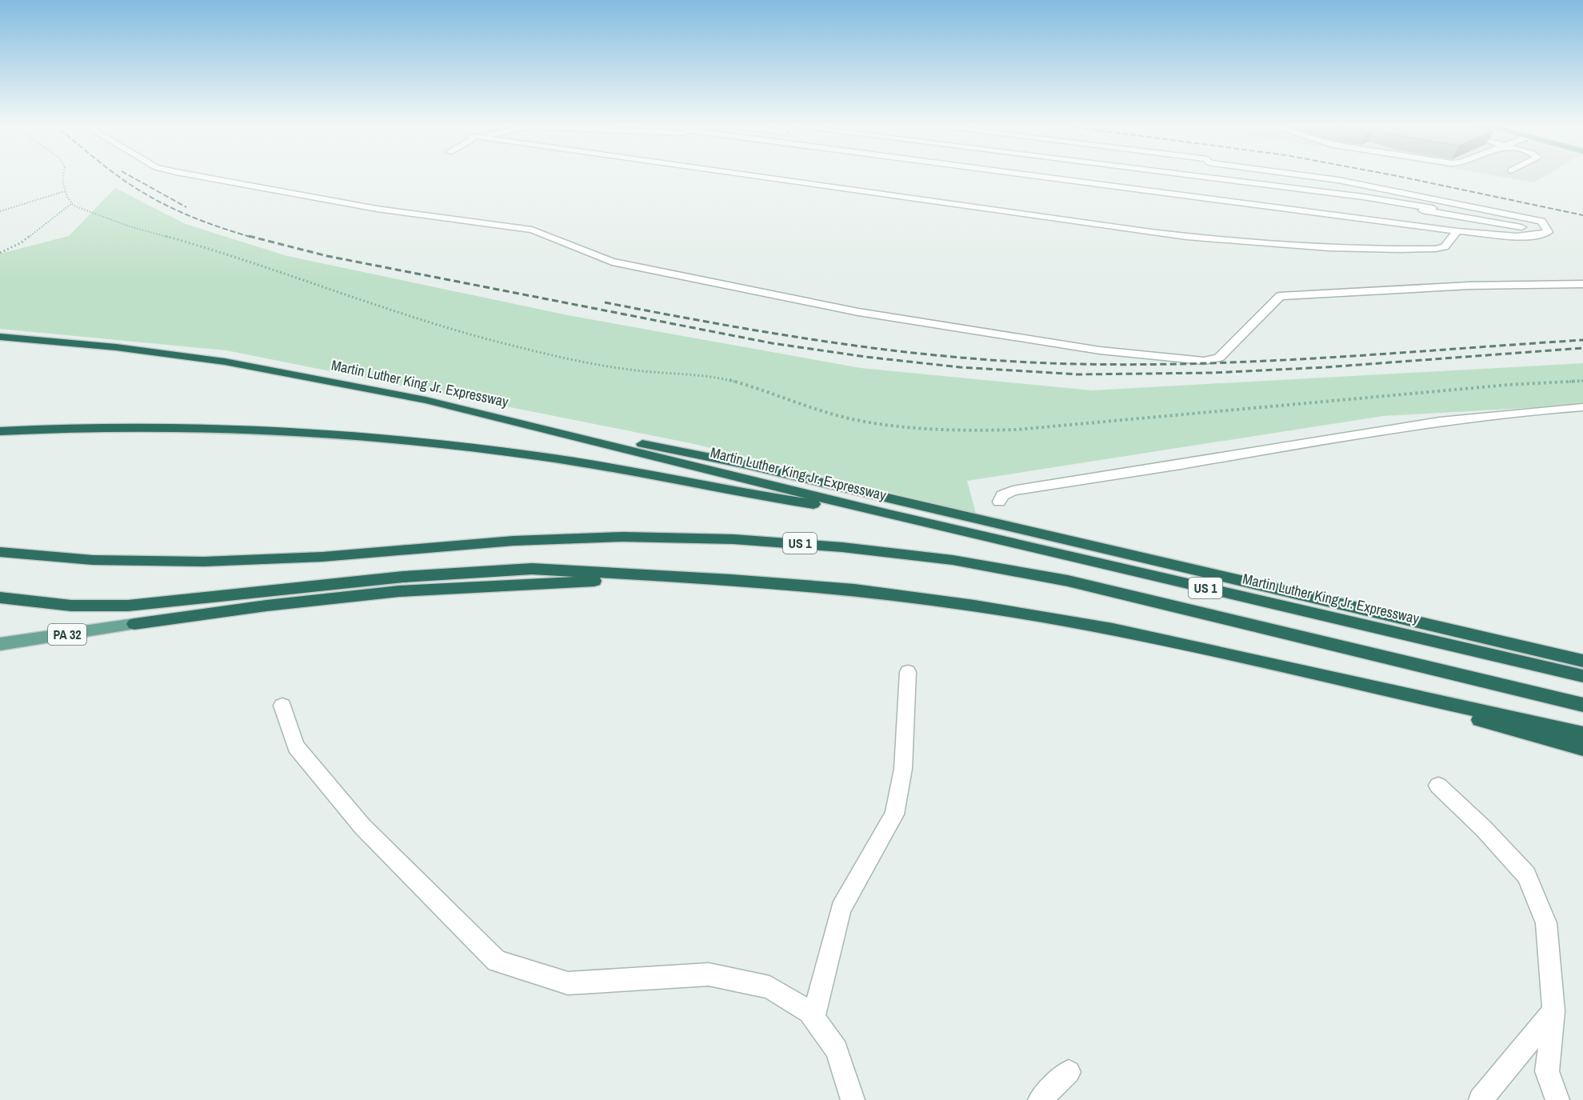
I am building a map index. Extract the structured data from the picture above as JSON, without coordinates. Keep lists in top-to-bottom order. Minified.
{"streets":{"highway":["Martin Luther King Jr. Expressway","US 1"],"main road":["PA 32"]}}
